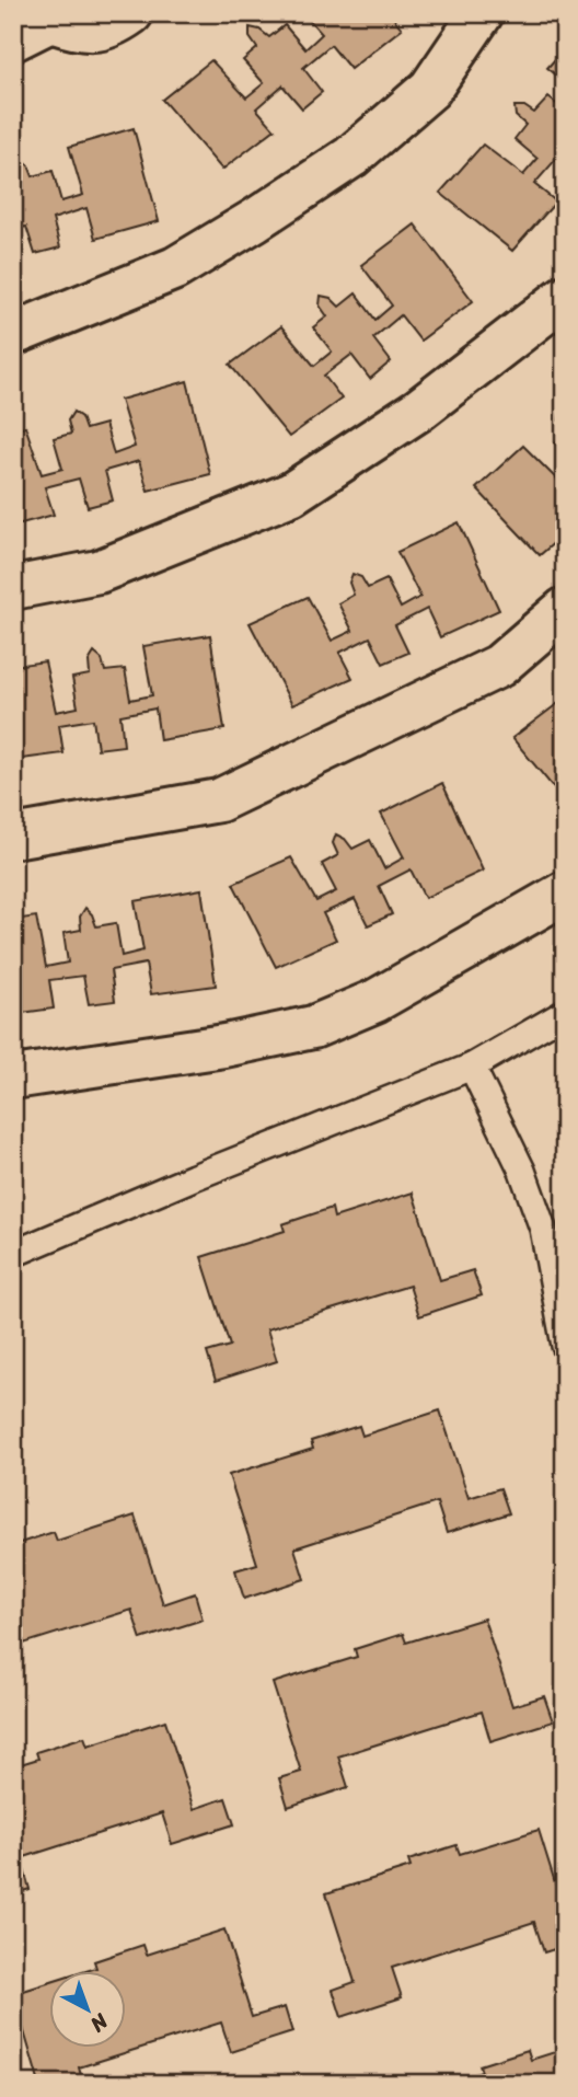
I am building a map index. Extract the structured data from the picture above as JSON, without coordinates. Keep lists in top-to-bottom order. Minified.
{"north":"bottom right"}
